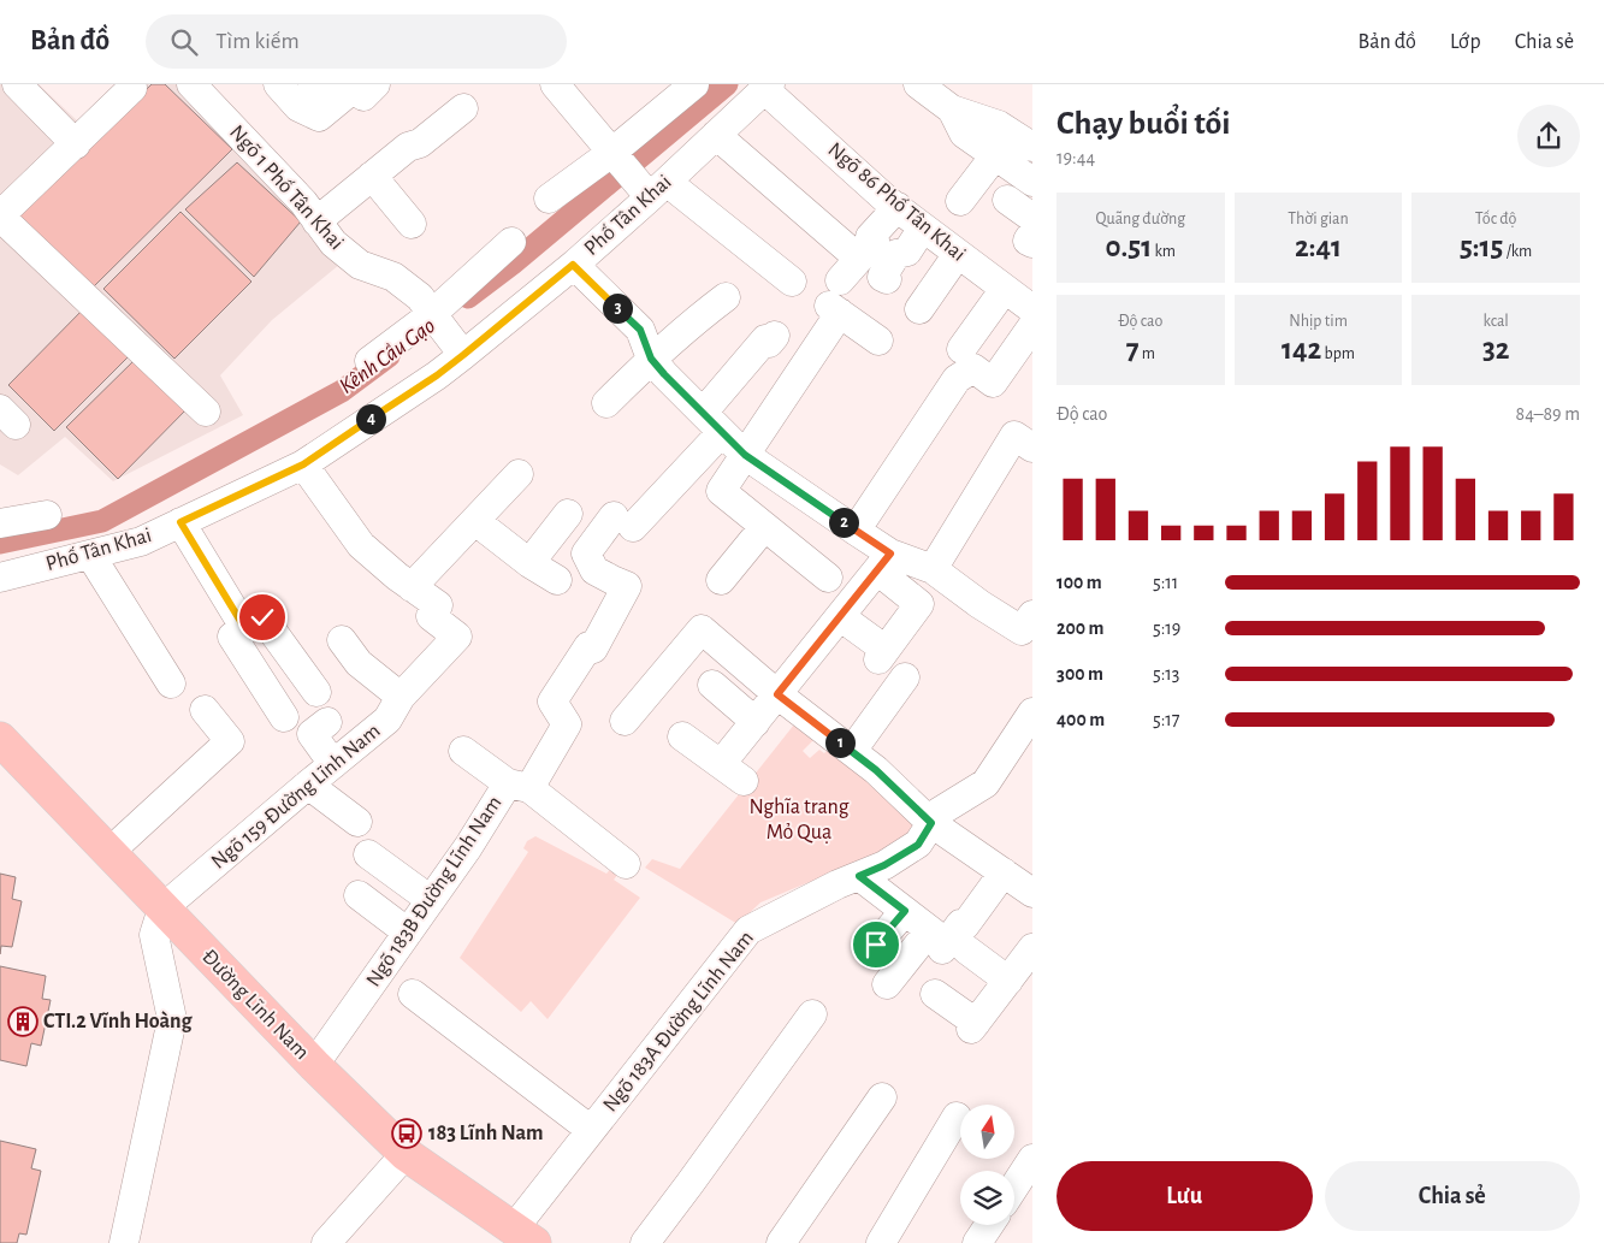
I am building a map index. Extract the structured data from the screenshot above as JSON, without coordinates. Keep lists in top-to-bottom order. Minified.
{"streets":{"main road":["Đường Lĩnh Nam"],"street":["Ngõ 1 Phố Tân Khai","Ngõ 86 Phố Tân Khai","Phố Tân Khai","Ngõ 159 Đường Lĩnh Nam","Ngõ 183B Đường Lĩnh Nam","Ngõ 183A Đường Lĩnh Nam"]},"crossings":[["Ngõ 1 Phố Tân Khai","Phố Tân Khai"],["Ngõ 86 Phố Tân Khai","Phố Tân Khai"],["Ngõ 159 Đường Lĩnh Nam","Đường Lĩnh Nam"],["Ngõ 183B Đường Lĩnh Nam","Đường Lĩnh Nam"],["Đường Lĩnh Nam","Ngõ 183A Đường Lĩnh Nam"]],"water":["Kênh Cầu Gạo"],"parks":["Nghĩa trang Mỏ Quạ"],"places":{"building":["CTI.2 Vĩnh Hoàng"],"bus stop":["183 Lĩnh Nam"]},"north":"top","page":{"header":"Bản đồ","search":"Tìm kiếm","nav":["Bản đồ","Lớp","Chia sẻ"],"heading":["Chạy buổi tối","19:44"],"stats":[["Quãng đường","0.51 km"],["Thời gian","2:41"],["Tốc độ","5:15 /km"],["Độ cao","7 m"],["Nhịp tim","142 bpm"],["kcal","32"]],"pins":["3","4","2","1"],"chart":["Độ cao","84–89 m"],"list":[{"name":"100 m","note":"5:11"},{"name":"200 m","note":"5:19"},{"name":"300 m","note":"5:13"},{"name":"400 m","note":"5:17"}],"buttons":["Lưu","Chia sẻ"]}}
